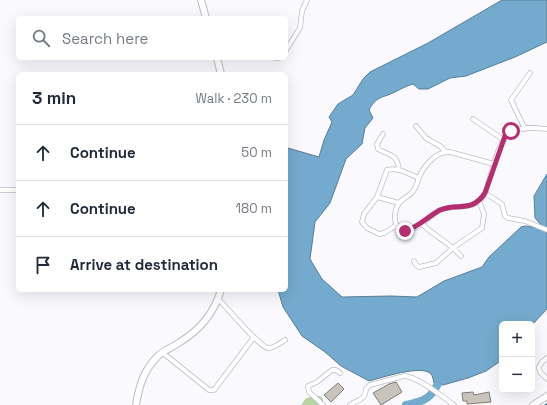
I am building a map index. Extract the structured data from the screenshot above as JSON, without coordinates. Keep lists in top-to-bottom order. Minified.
{"page":{"search":"Search here","heading":["3 min","Walk · 230 m"],"list":[["Continue","50 m"],["Continue","180 m"],"Arrive at destination"],"map_buttons":["+","−"]}}
